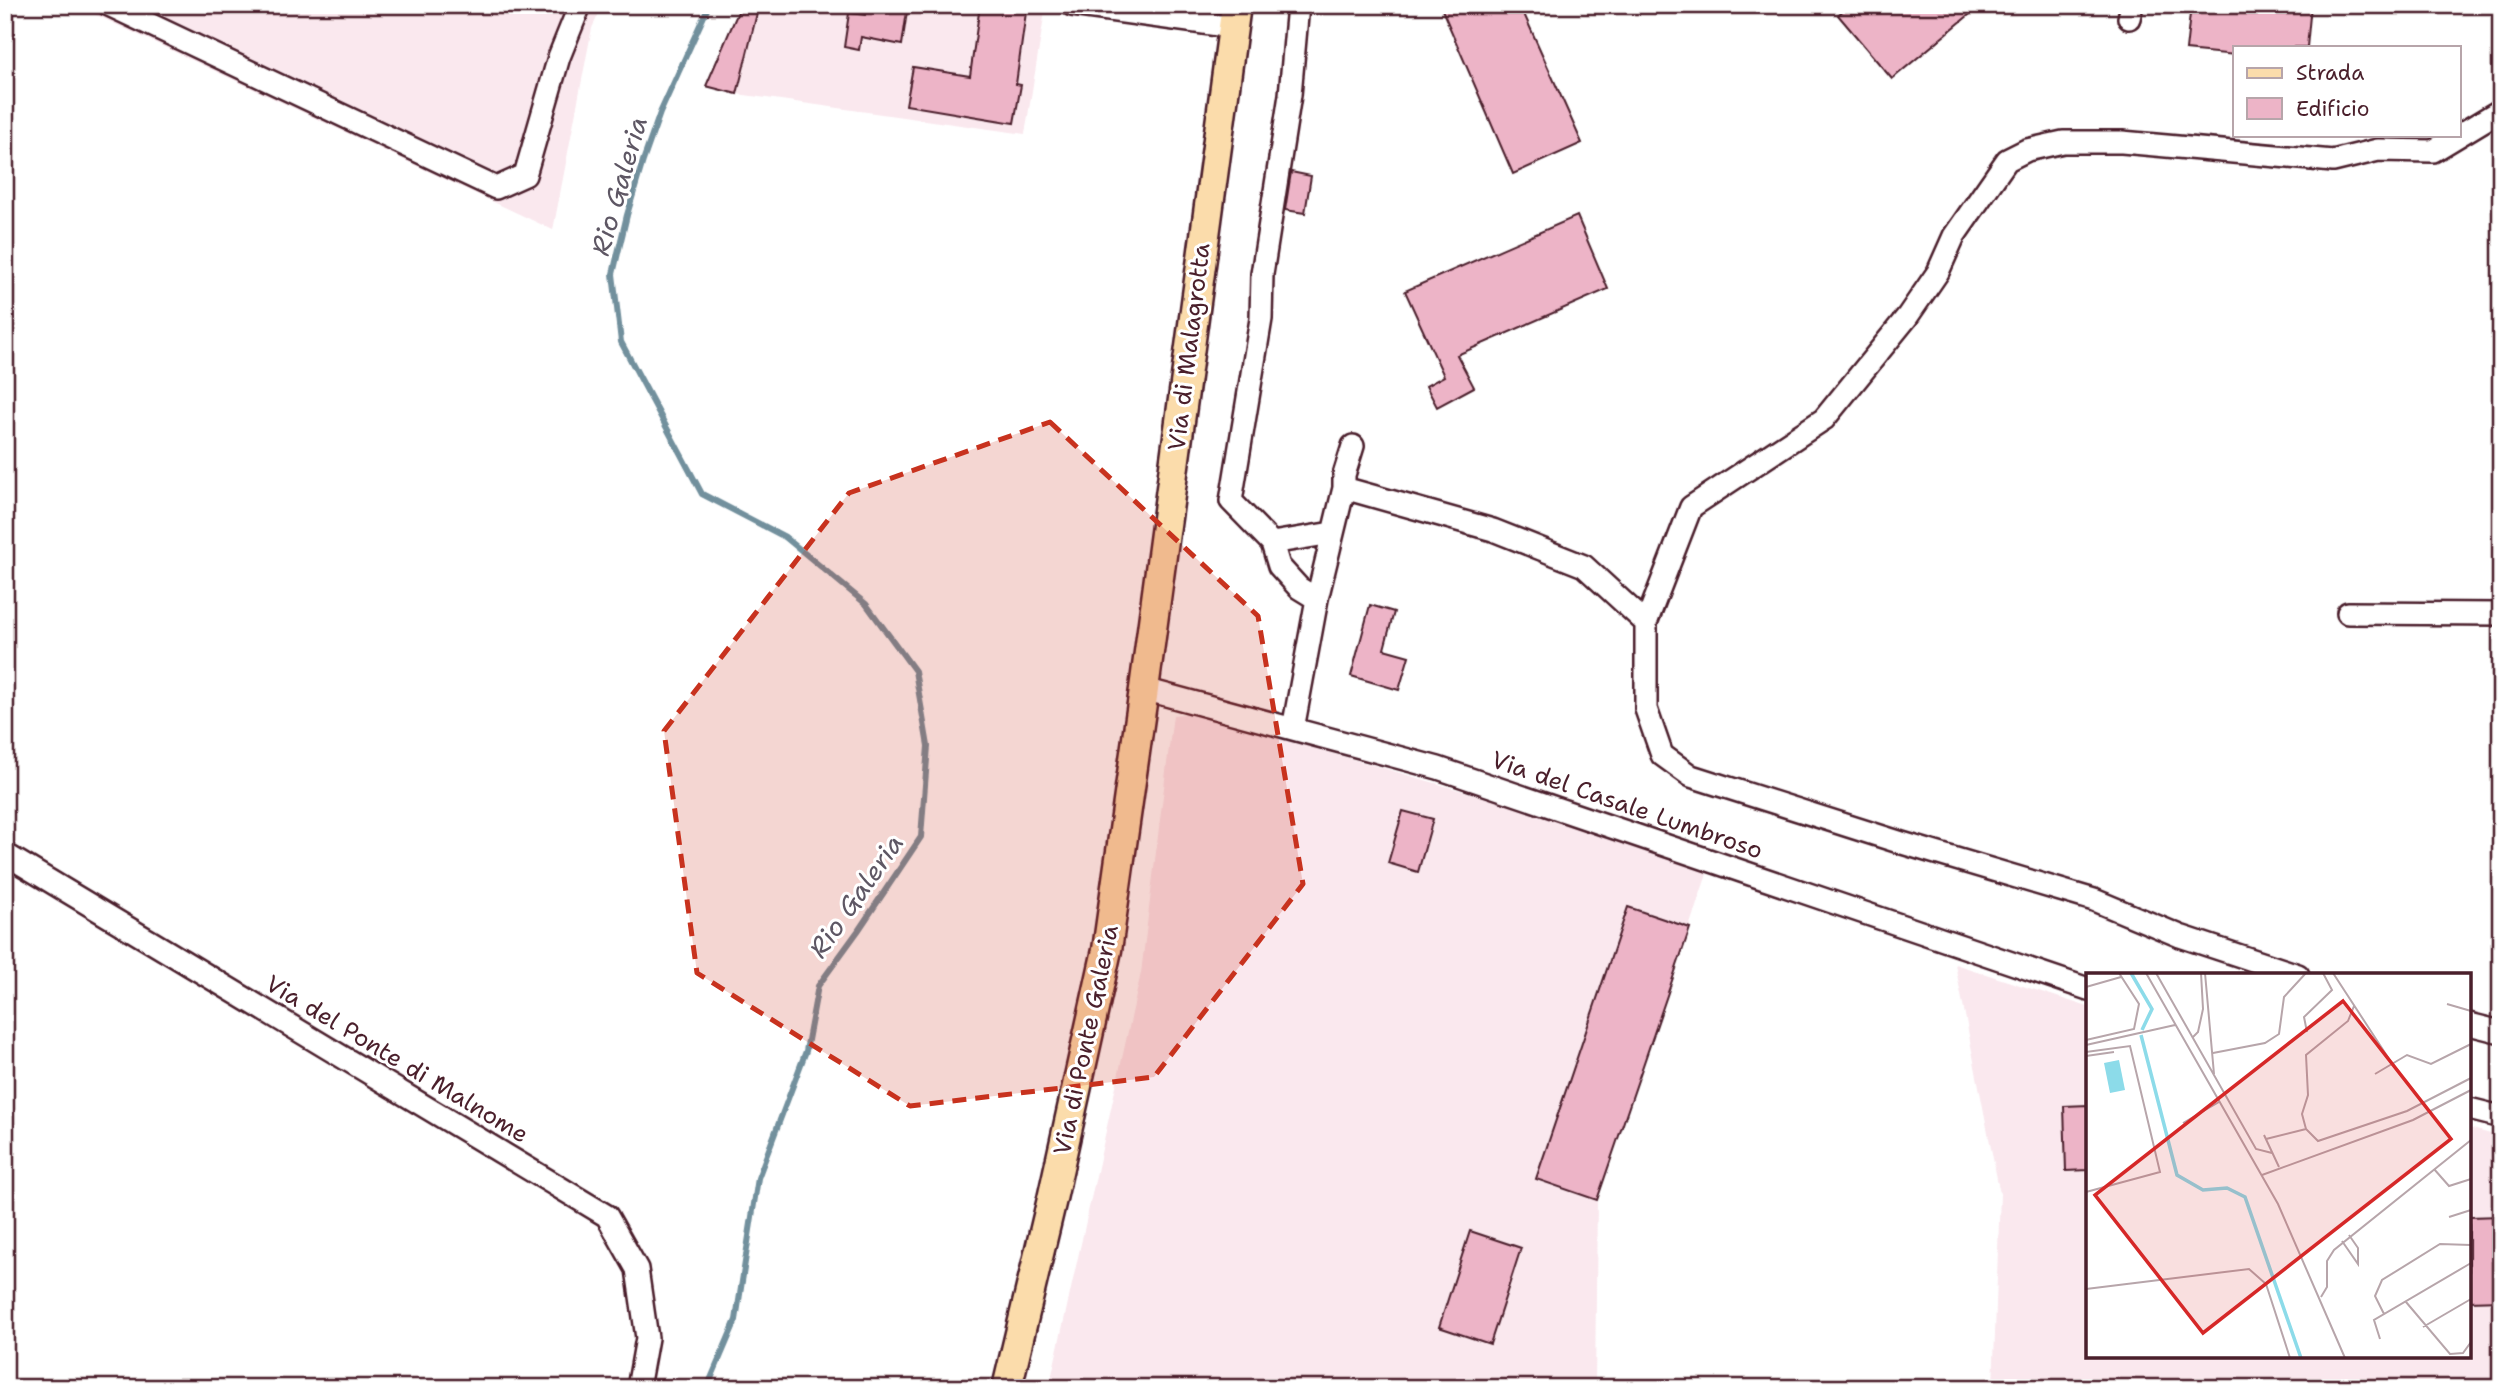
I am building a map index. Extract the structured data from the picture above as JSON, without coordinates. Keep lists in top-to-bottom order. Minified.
{"streets":{"main road":["Via di Malagrotta","Via di Ponte Galeria"],"street":["Via del Casale Lumbroso","Via del Ponte di Malnome"]},"crossings":[["Via di Malagrotta","Via del Casale Lumbroso"],["Via di Malagrotta","Via di Ponte Galeria"],["Via del Casale Lumbroso","Via di Ponte Galeria"]],"water":["Rio Galeria"],"legend":["Strada","Edificio"]}
